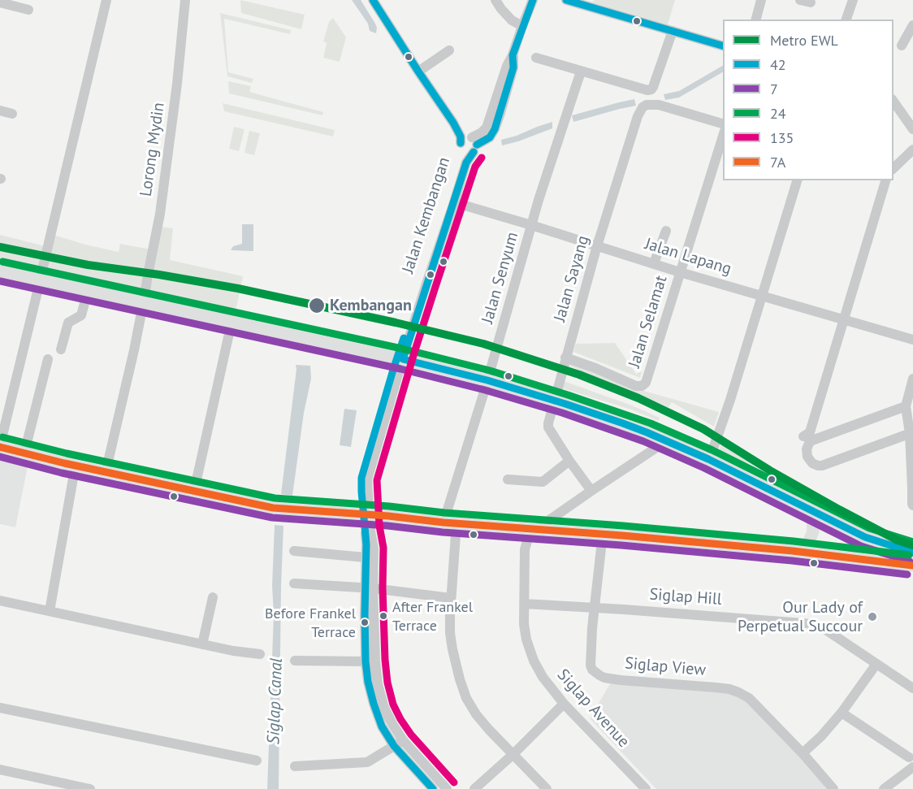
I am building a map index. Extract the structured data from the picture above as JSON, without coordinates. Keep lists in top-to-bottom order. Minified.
{"streets":{"street":["Lorong Mydin","Jalan Kembangan","Jalan Lapang","Jalan Senyum","Jalan Sayang","Jalan Selamat","Siglap Hill","Siglap View","Siglap Avenue"]},"crossings":[["Jalan Kembangan","Jalan Lapang"],["Jalan Lapang","Jalan Senyum"],["Jalan Lapang","Jalan Sayang"],["Jalan Lapang","Jalan Selamat"],["Jalan Sayang","Jalan Selamat"],["Siglap Hill","Siglap View"],["Siglap Hill","Siglap Avenue"]],"water":["Siglap Canal"],"places":["Kembangan","After Frankel Terrace","Our Lady of Perpetual Succour","Before Frankel Terrace"],"lines":["transit line 42","transit line 135","metro line EWL","transit line 24","transit line 7","transit line 7A"],"legend":["Metro EWL","42","7","24","135","7A"]}
